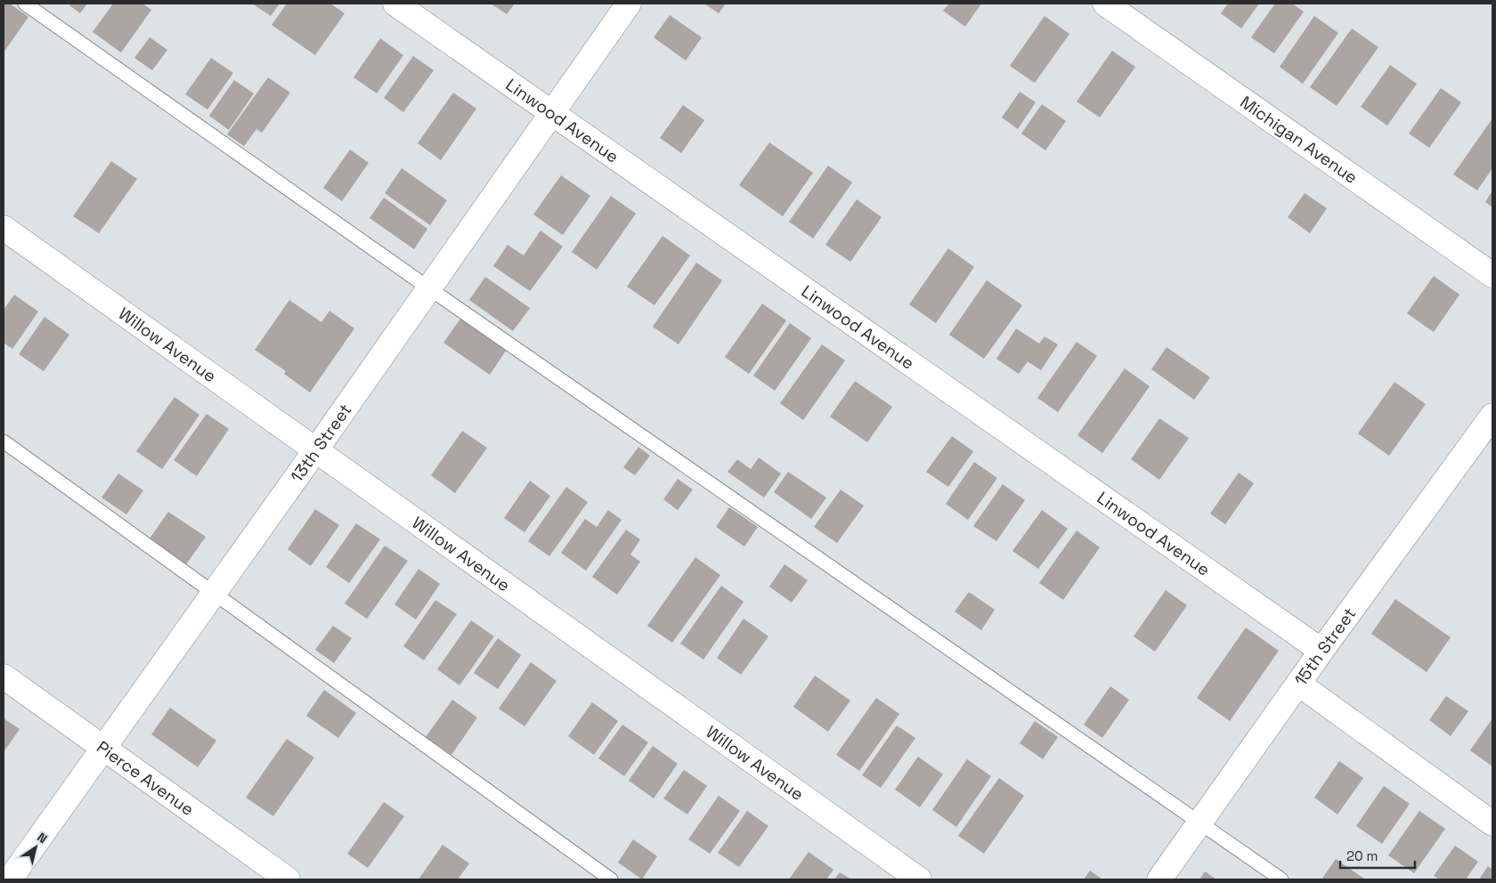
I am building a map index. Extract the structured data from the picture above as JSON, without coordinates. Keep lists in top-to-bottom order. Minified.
{"streets":{"street":["Linwood Avenue","Michigan Avenue","Willow Avenue","13th Street","15th Street","Pierce Avenue"]},"crossings":[["Linwood Avenue","13th Street"],["Linwood Avenue","15th Street"],["Willow Avenue","13th Street"],["13th Street","Pierce Avenue"]],"scale_bar":"20 m","north":"top right"}
